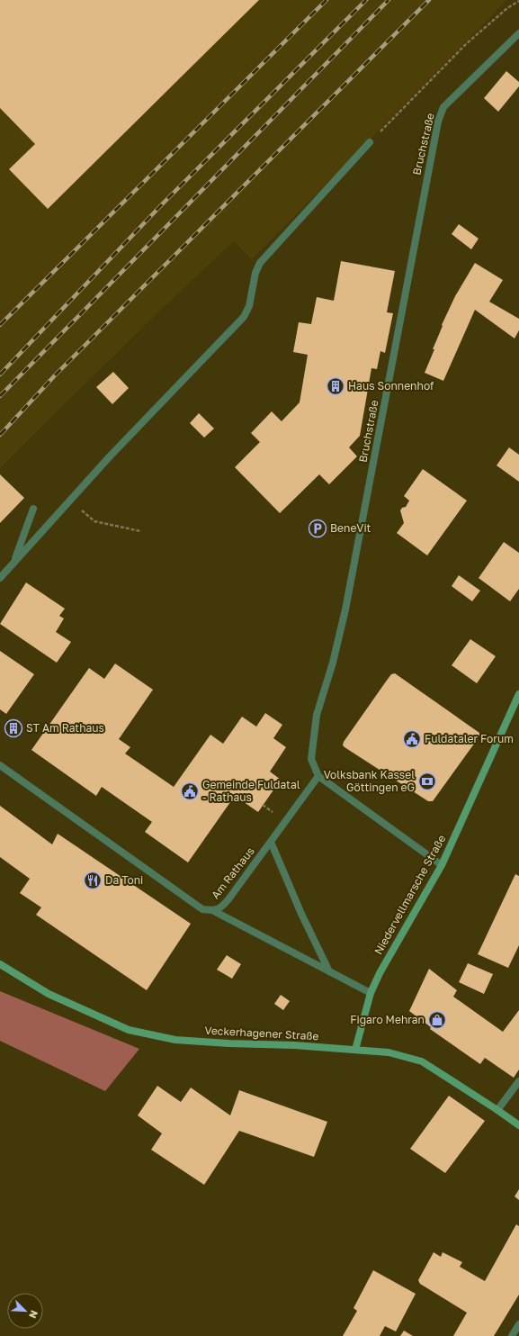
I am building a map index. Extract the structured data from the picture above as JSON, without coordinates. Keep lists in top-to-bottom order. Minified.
{"streets":{"street":["Bruchstraße","Am Rathaus","Niedervellmarsche Straße","Veckerhagener Straße"]},"crossings":[["Bruchstraße","Am Rathaus"],["Niedervellmarsche Straße","Veckerhagener Straße"]],"places":{"building":["Haus Sonnenhof","ST Am Rathaus"],"parking":["BeneVit"],"public building":["Fuldataler Forum","Gemeinde Fuldatal - Rathaus"],"bank":["Volksbank Kassel Göttingen eG"],"restaurant":["Da Toni"],"shop":["Figaro Mehran"]},"north":"bottom right"}
